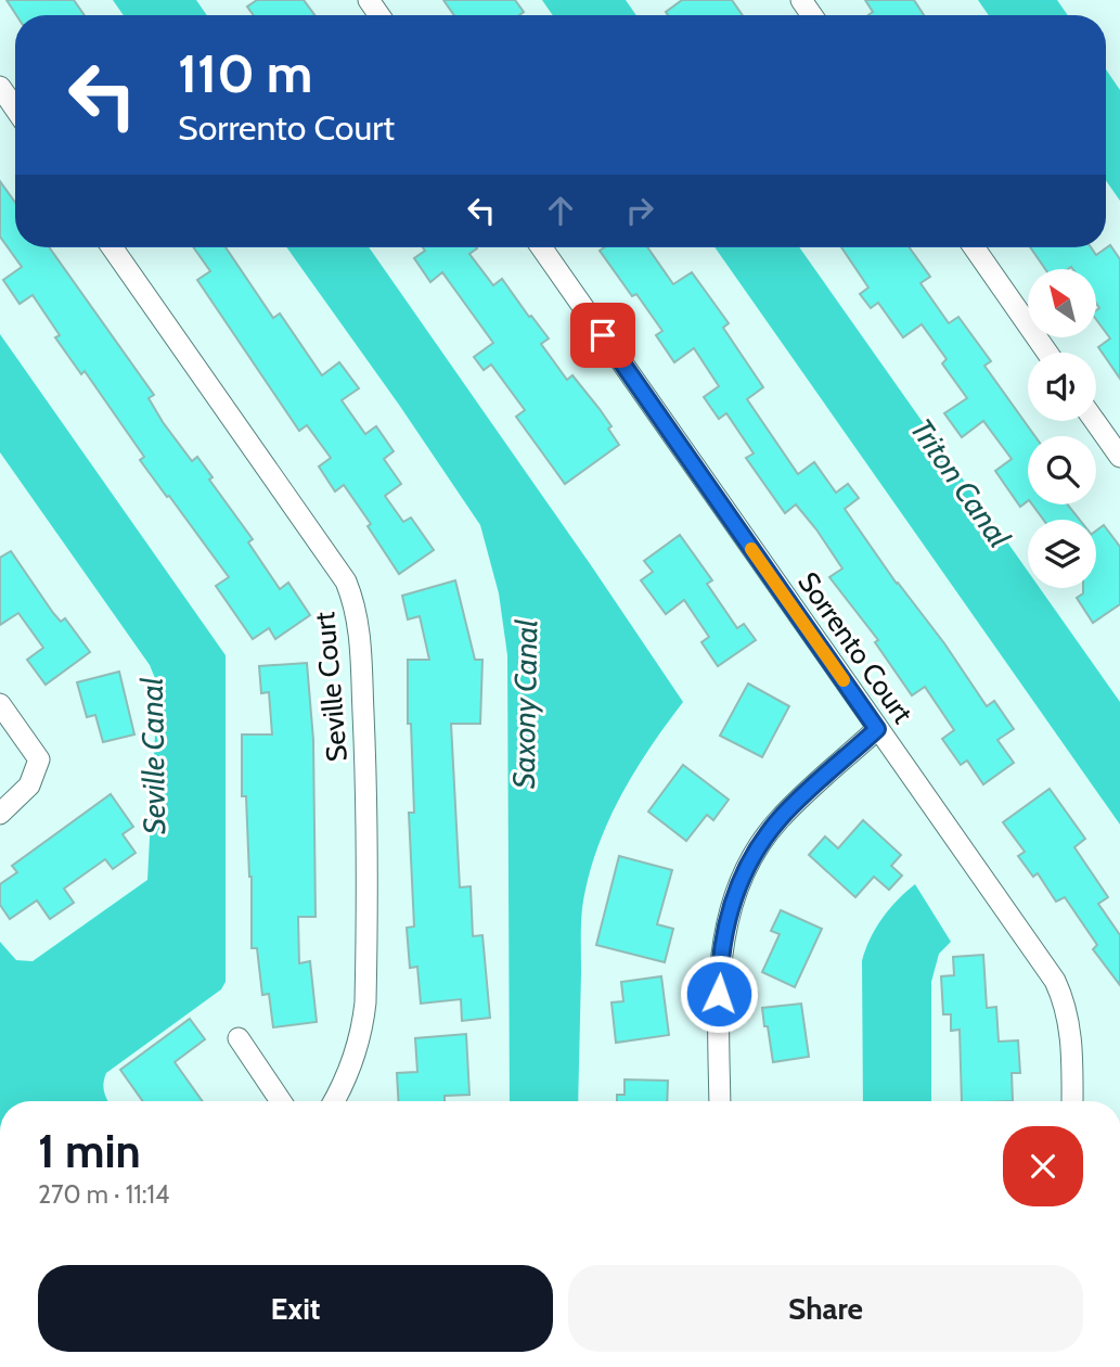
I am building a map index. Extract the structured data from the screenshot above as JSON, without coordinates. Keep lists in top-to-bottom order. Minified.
{"streets":{"street":["Sorrento Court","Seville Court"]},"water":["Triton Canal","Saxony Canal","Seville Canal"],"north":"top left","page":{"turn":["110 m","Sorrento Court"],"heading":["1 min","270 m · 11:14"],"buttons":["Exit","Share"]}}
